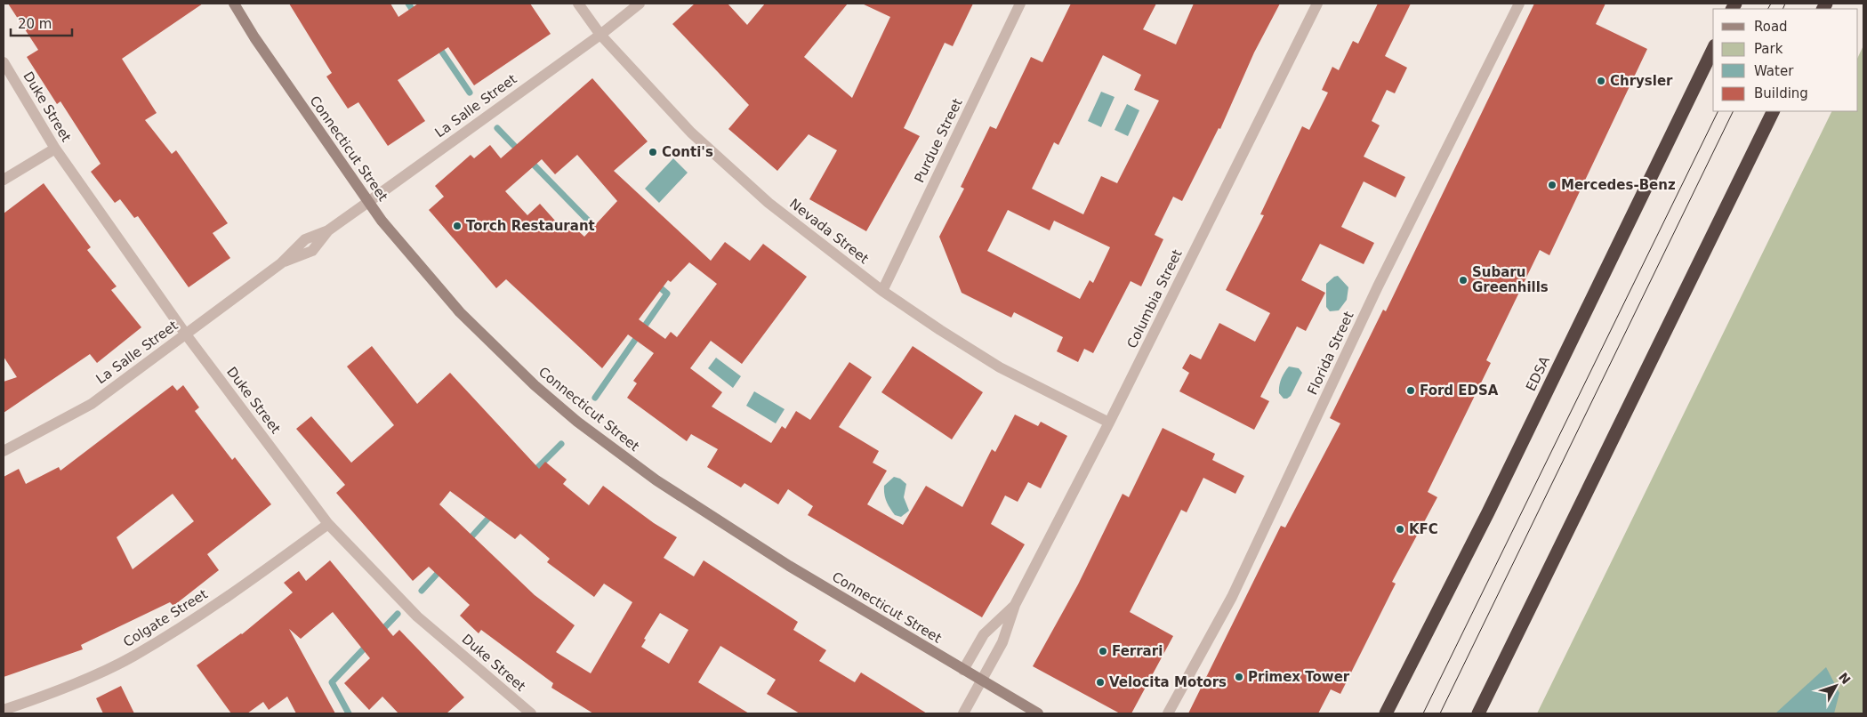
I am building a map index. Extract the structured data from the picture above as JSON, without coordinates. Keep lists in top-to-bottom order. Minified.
{"streets":{"highway":["EDSA"],"street":["La Salle Street","Duke Street","Purdue Street","Connecticut Street","Nevada Street","Columbia Street","Florida Street","Colgate Street"]},"crossings":[["La Salle Street","Duke Street"],["La Salle Street","Connecticut Street"],["La Salle Street","Nevada Street"],["Duke Street","Colgate Street"],["Purdue Street","Nevada Street"],["Connecticut Street","Columbia Street"],["Nevada Street","Columbia Street"]],"places":["Chrysler","Conti's","Mercedes-Benz","Torch Restaurant","Subaru Greenhills","Ford EDSA","KFC","Ferrari","Primex Tower","Velocita Motors"],"legend":["Road","Park","Water","Building"],"scale_bar":"20 m","north":"top right"}
